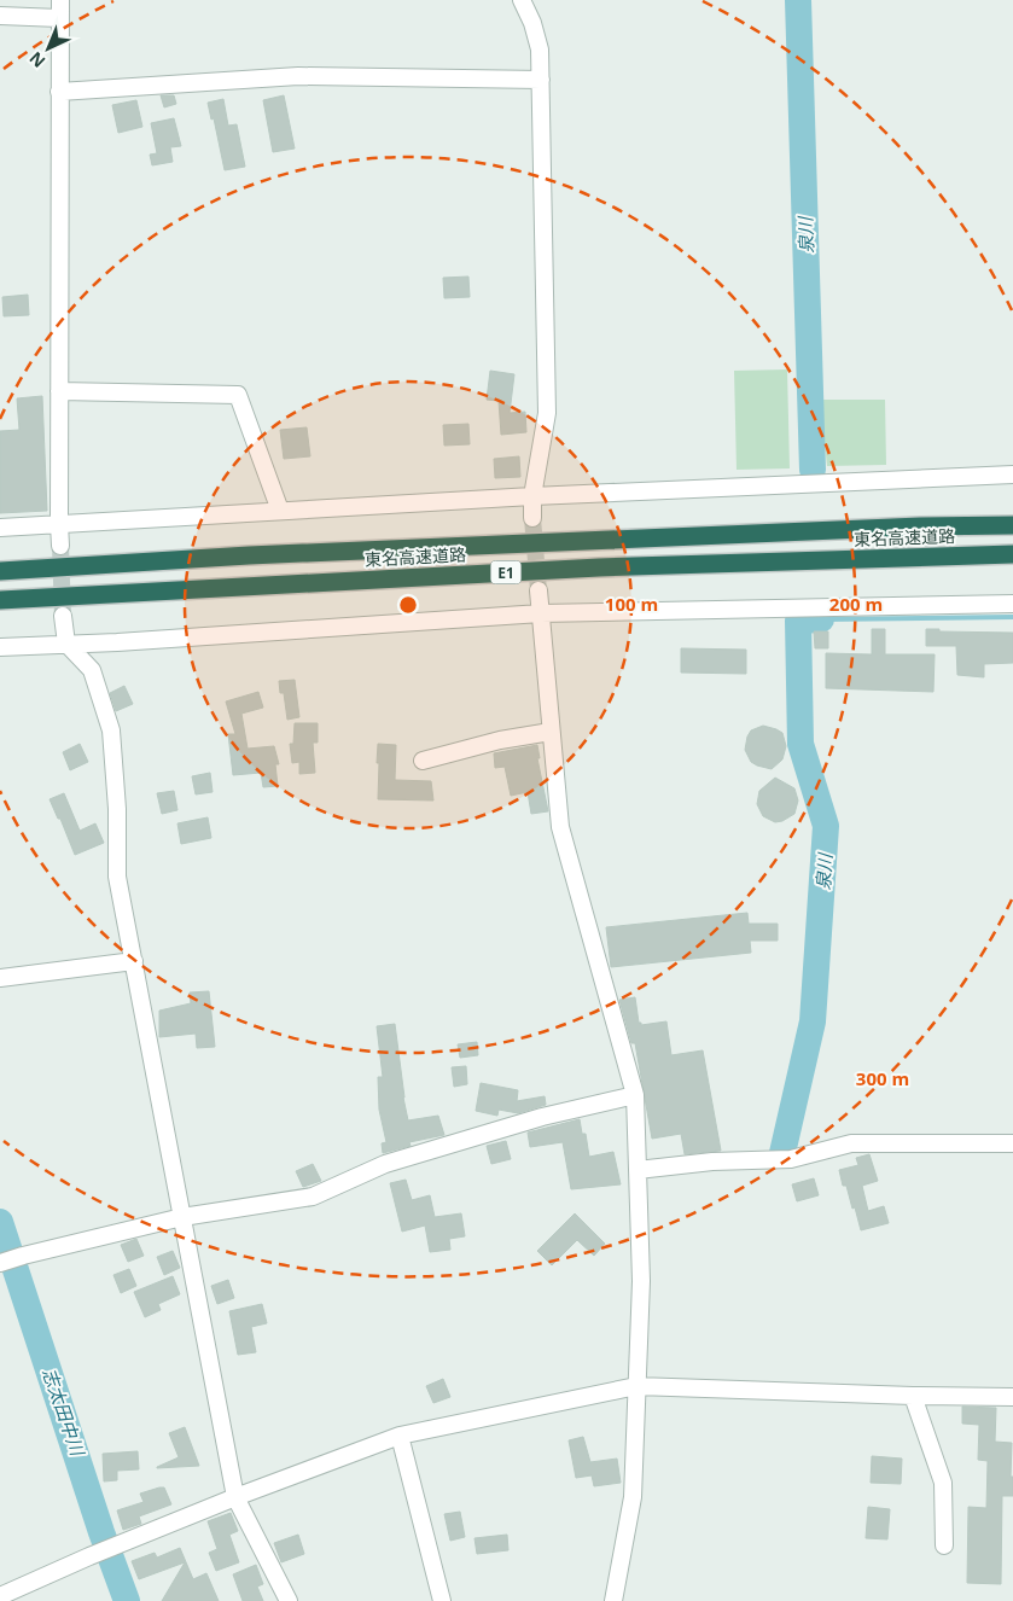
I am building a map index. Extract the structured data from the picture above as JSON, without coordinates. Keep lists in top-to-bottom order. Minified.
{"streets":{"highway":["東名高速道路","E1"]},"water":["泉川","志太田中川"],"north":"bottom left","rings":["100 m","200 m","300 m"]}
